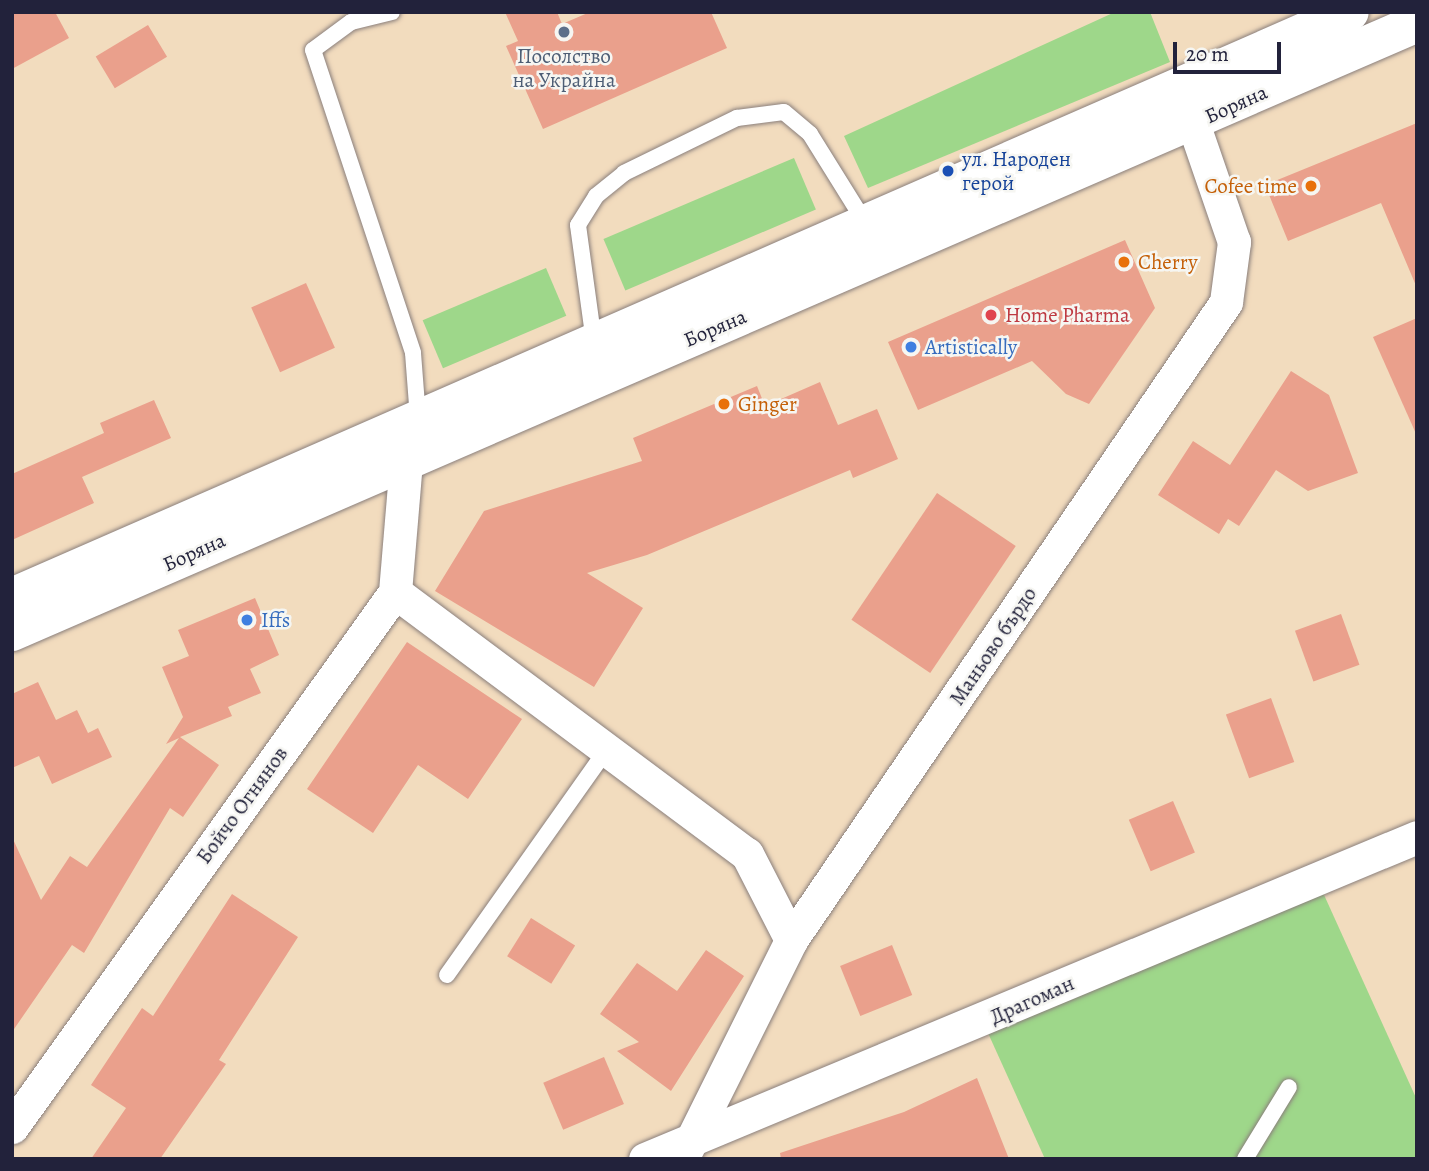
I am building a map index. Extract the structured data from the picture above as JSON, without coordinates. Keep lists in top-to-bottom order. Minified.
{"streets":{"street":["Боряна","Маньово бърдо","Бойчо Огнянов","Драгоман"]},"crossings":[["Боряна","Маньово бърдо"],["Маньово бърдо","Драгоман"]],"places":["Посолство на Украйна","ул. Народен герой","Cofee time","Cherry","Home Pharma","Artistically","Ginger","Iffs"],"scale_bar":"20 m"}
